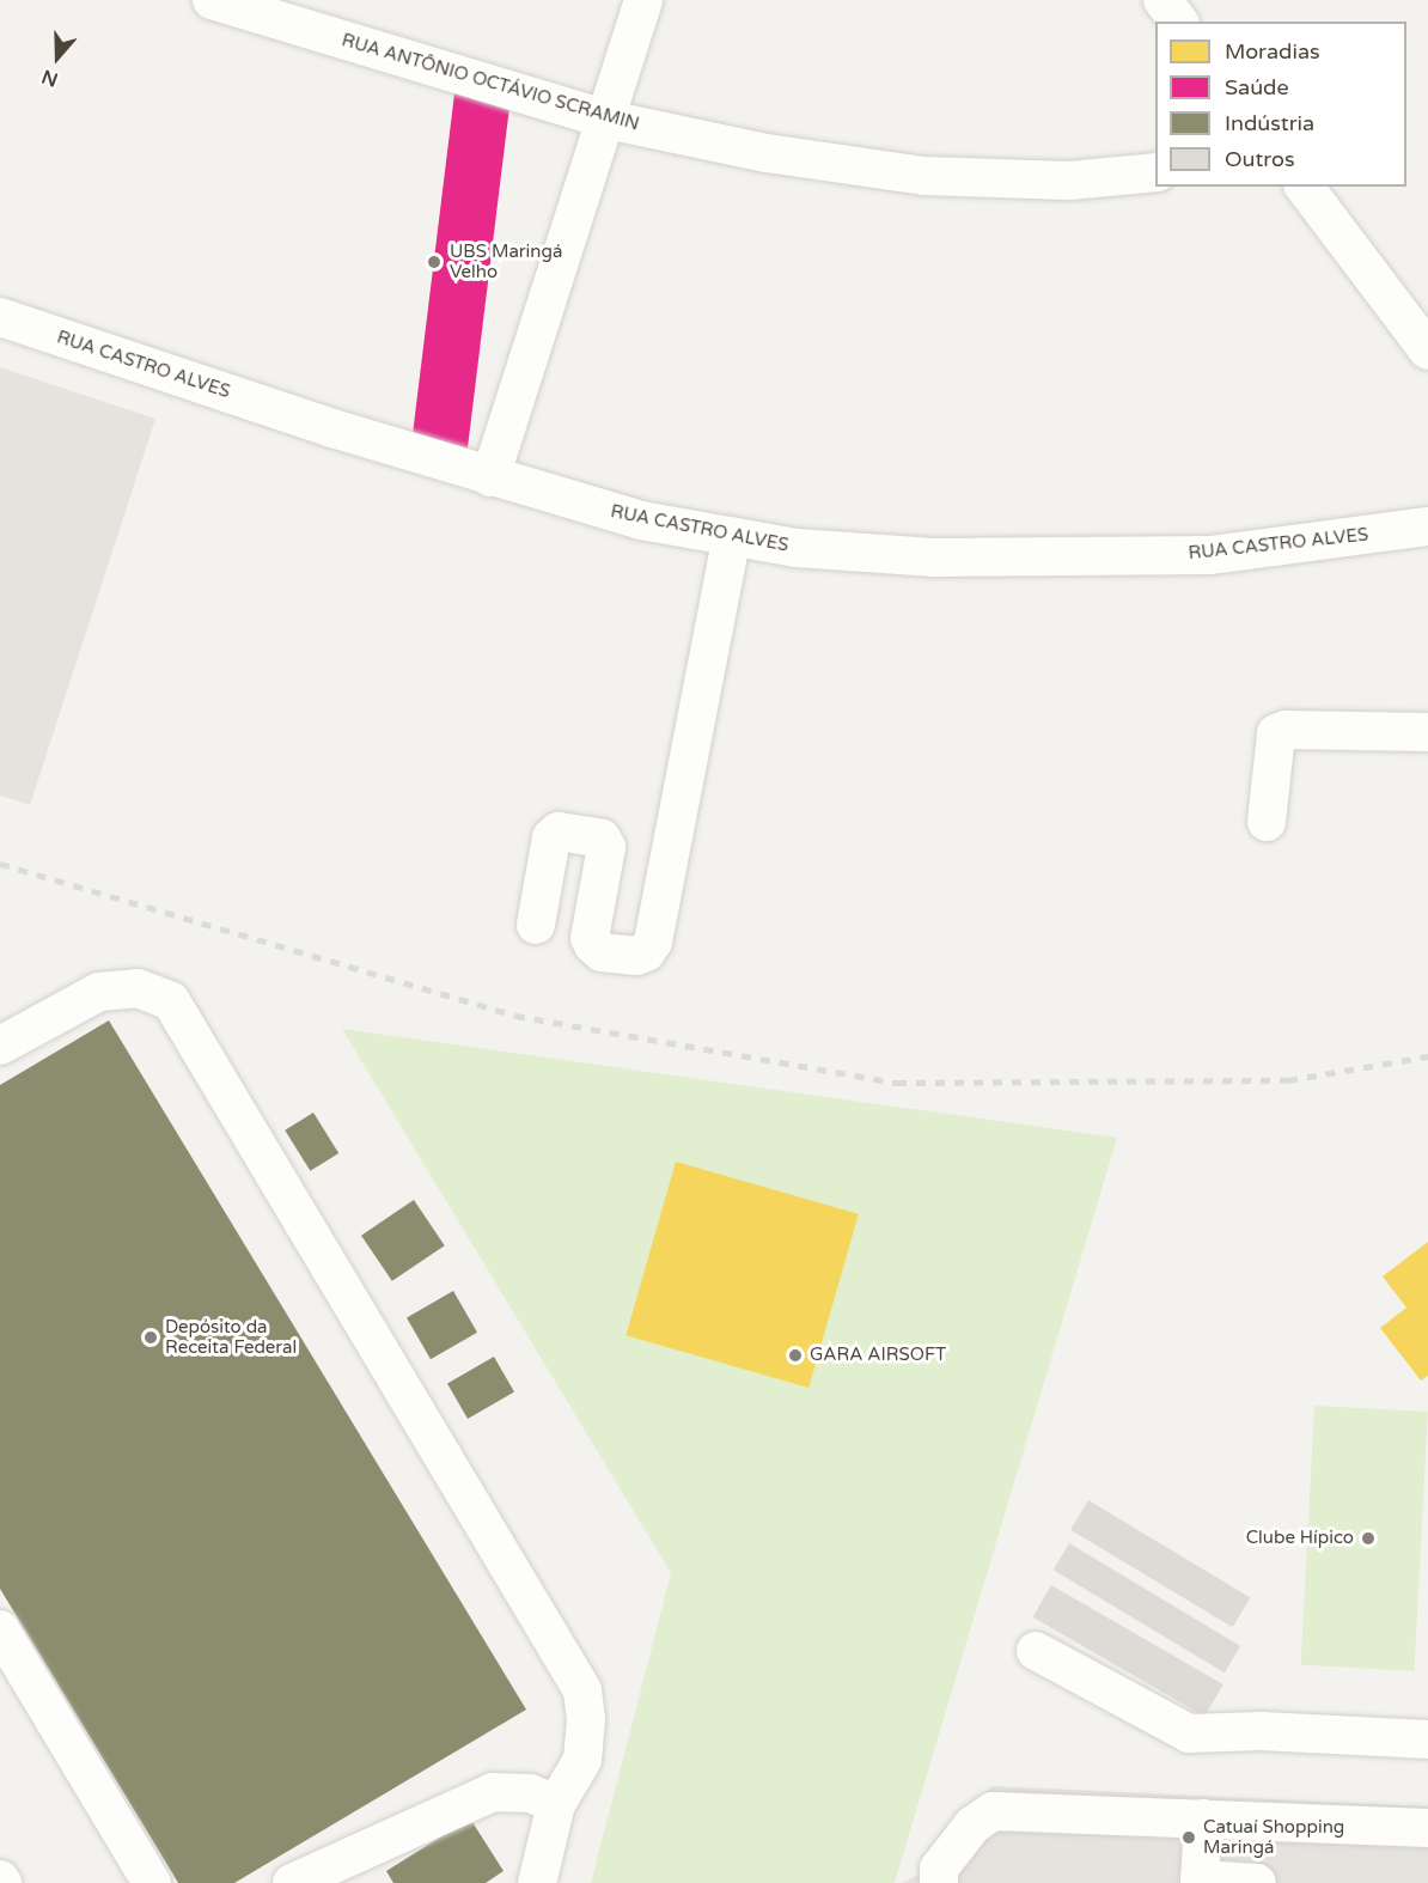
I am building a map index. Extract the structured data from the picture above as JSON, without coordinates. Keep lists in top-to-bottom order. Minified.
{"streets":{"street":["RUA ANTÔNIO OCTÁVIO SCRAMIN","RUA CASTRO ALVES"]},"places":["UBS Maringá Velho","Depósito da Receita Federal","GARA AIRSOFT","Clube Hípico","Catuaí Shopping Maringá"],"legend":["Moradias","Saúde","Indústria","Outros"],"north":"bottom"}
